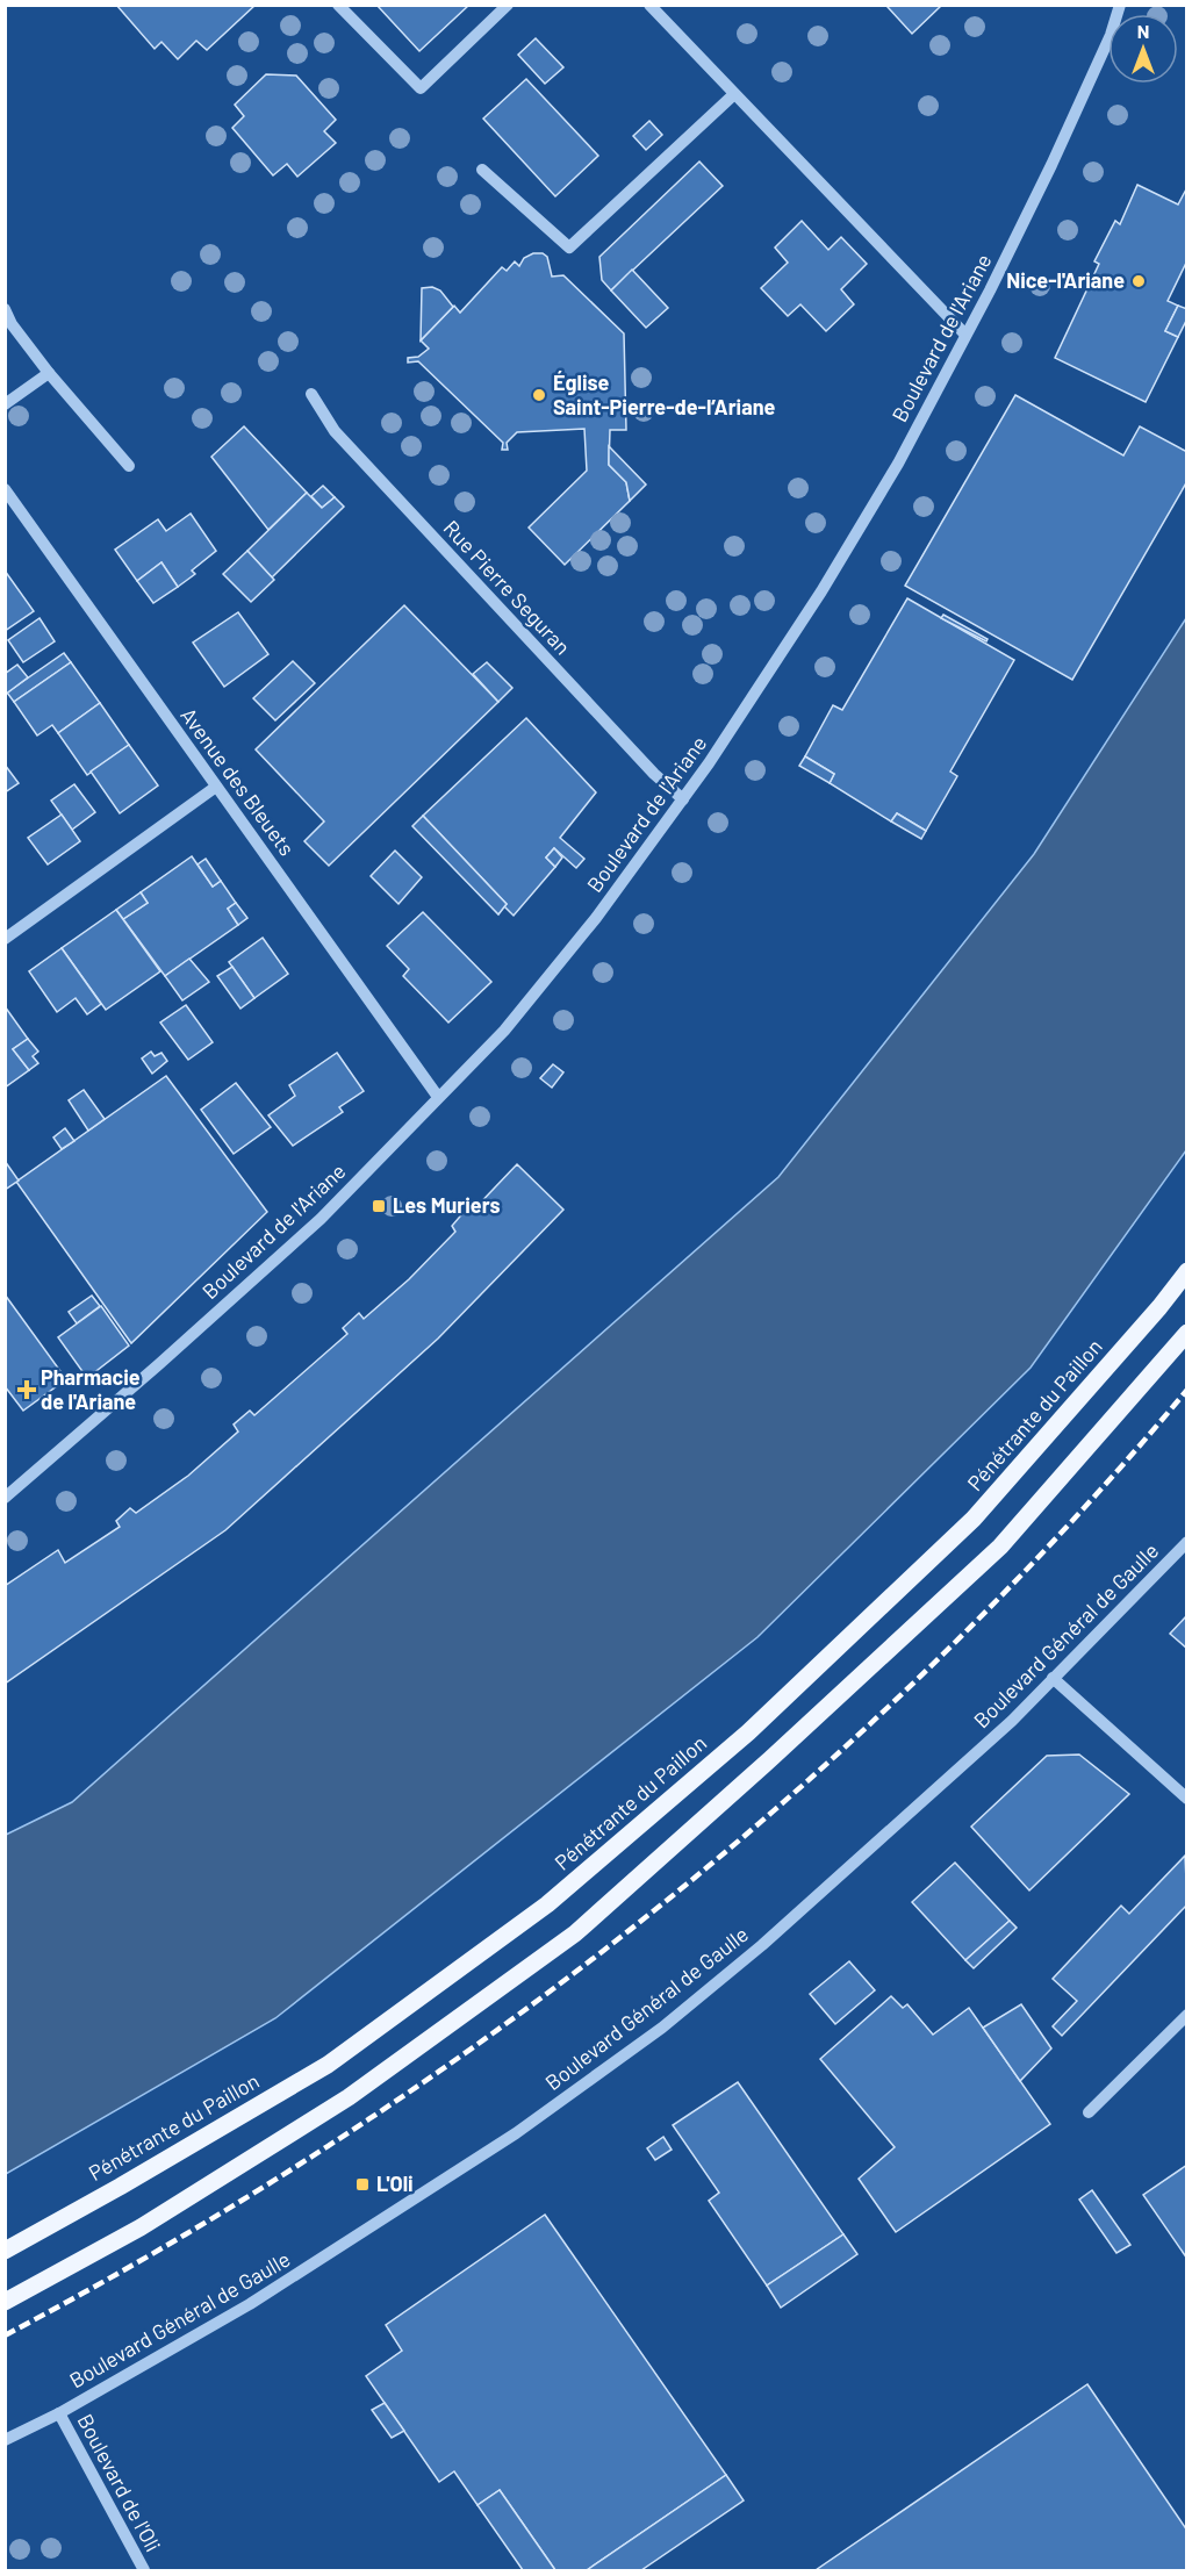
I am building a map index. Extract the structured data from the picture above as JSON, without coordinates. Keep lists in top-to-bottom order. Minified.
{"streets":{"main road":["Pénétrante du Paillon"],"street":["Boulevard de l'Ariane","Rue Pierre Seguran","Avenue des Bleuets","Boulevard Général de Gaulle","Boulevard de l'Oli"]},"crossings":[["Boulevard de l'Ariane","Rue Pierre Seguran"],["Boulevard de l'Ariane","Avenue des Bleuets"],["Boulevard Général de Gaulle","Boulevard de l'Oli"]],"places":{"other":["Nice-l'Ariane","Église Saint-Pierre-de-l’Ariane"],"transit":["Les Muriers","L'Oli"],"health":["Pharmacie de l'Ariane"]},"north":"top"}
